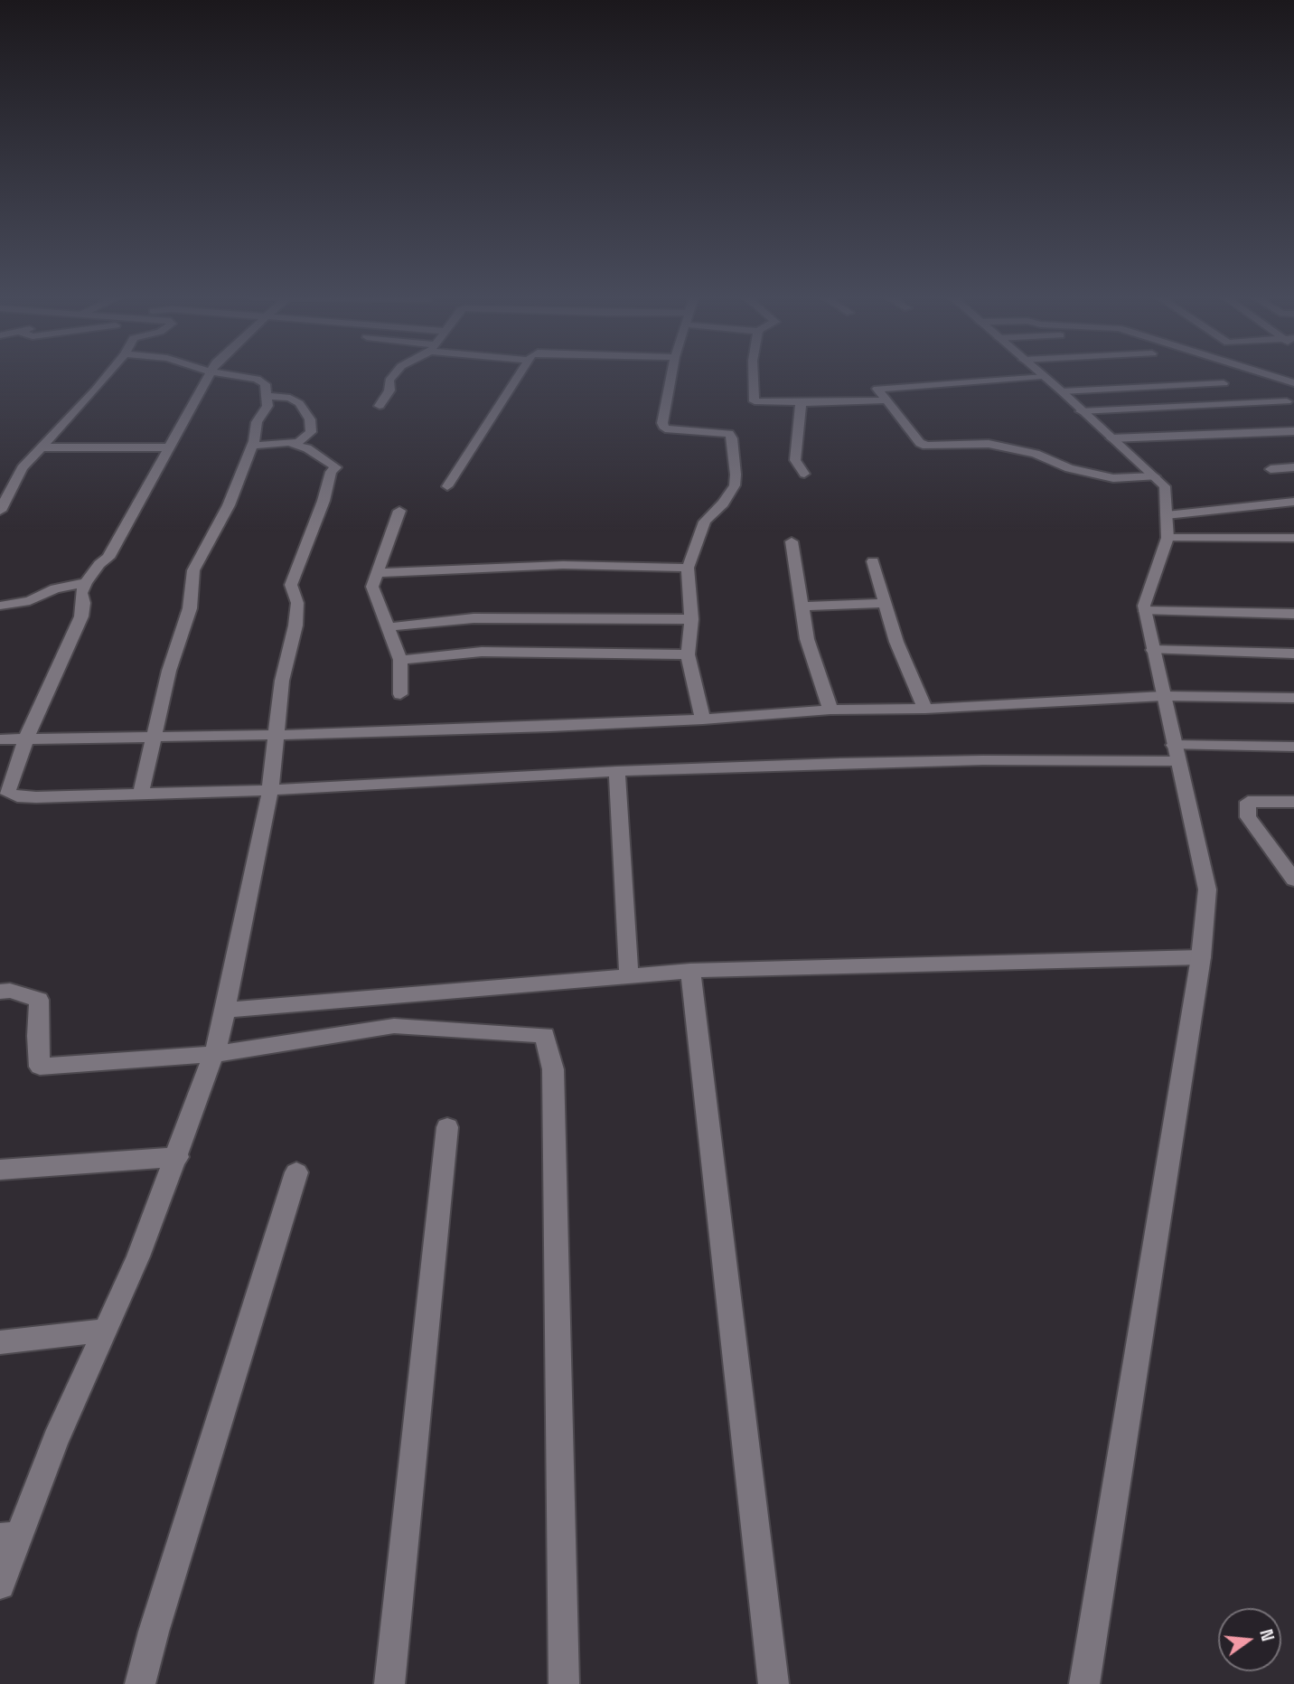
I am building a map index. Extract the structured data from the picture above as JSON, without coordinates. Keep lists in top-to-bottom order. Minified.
{"north":"right"}
